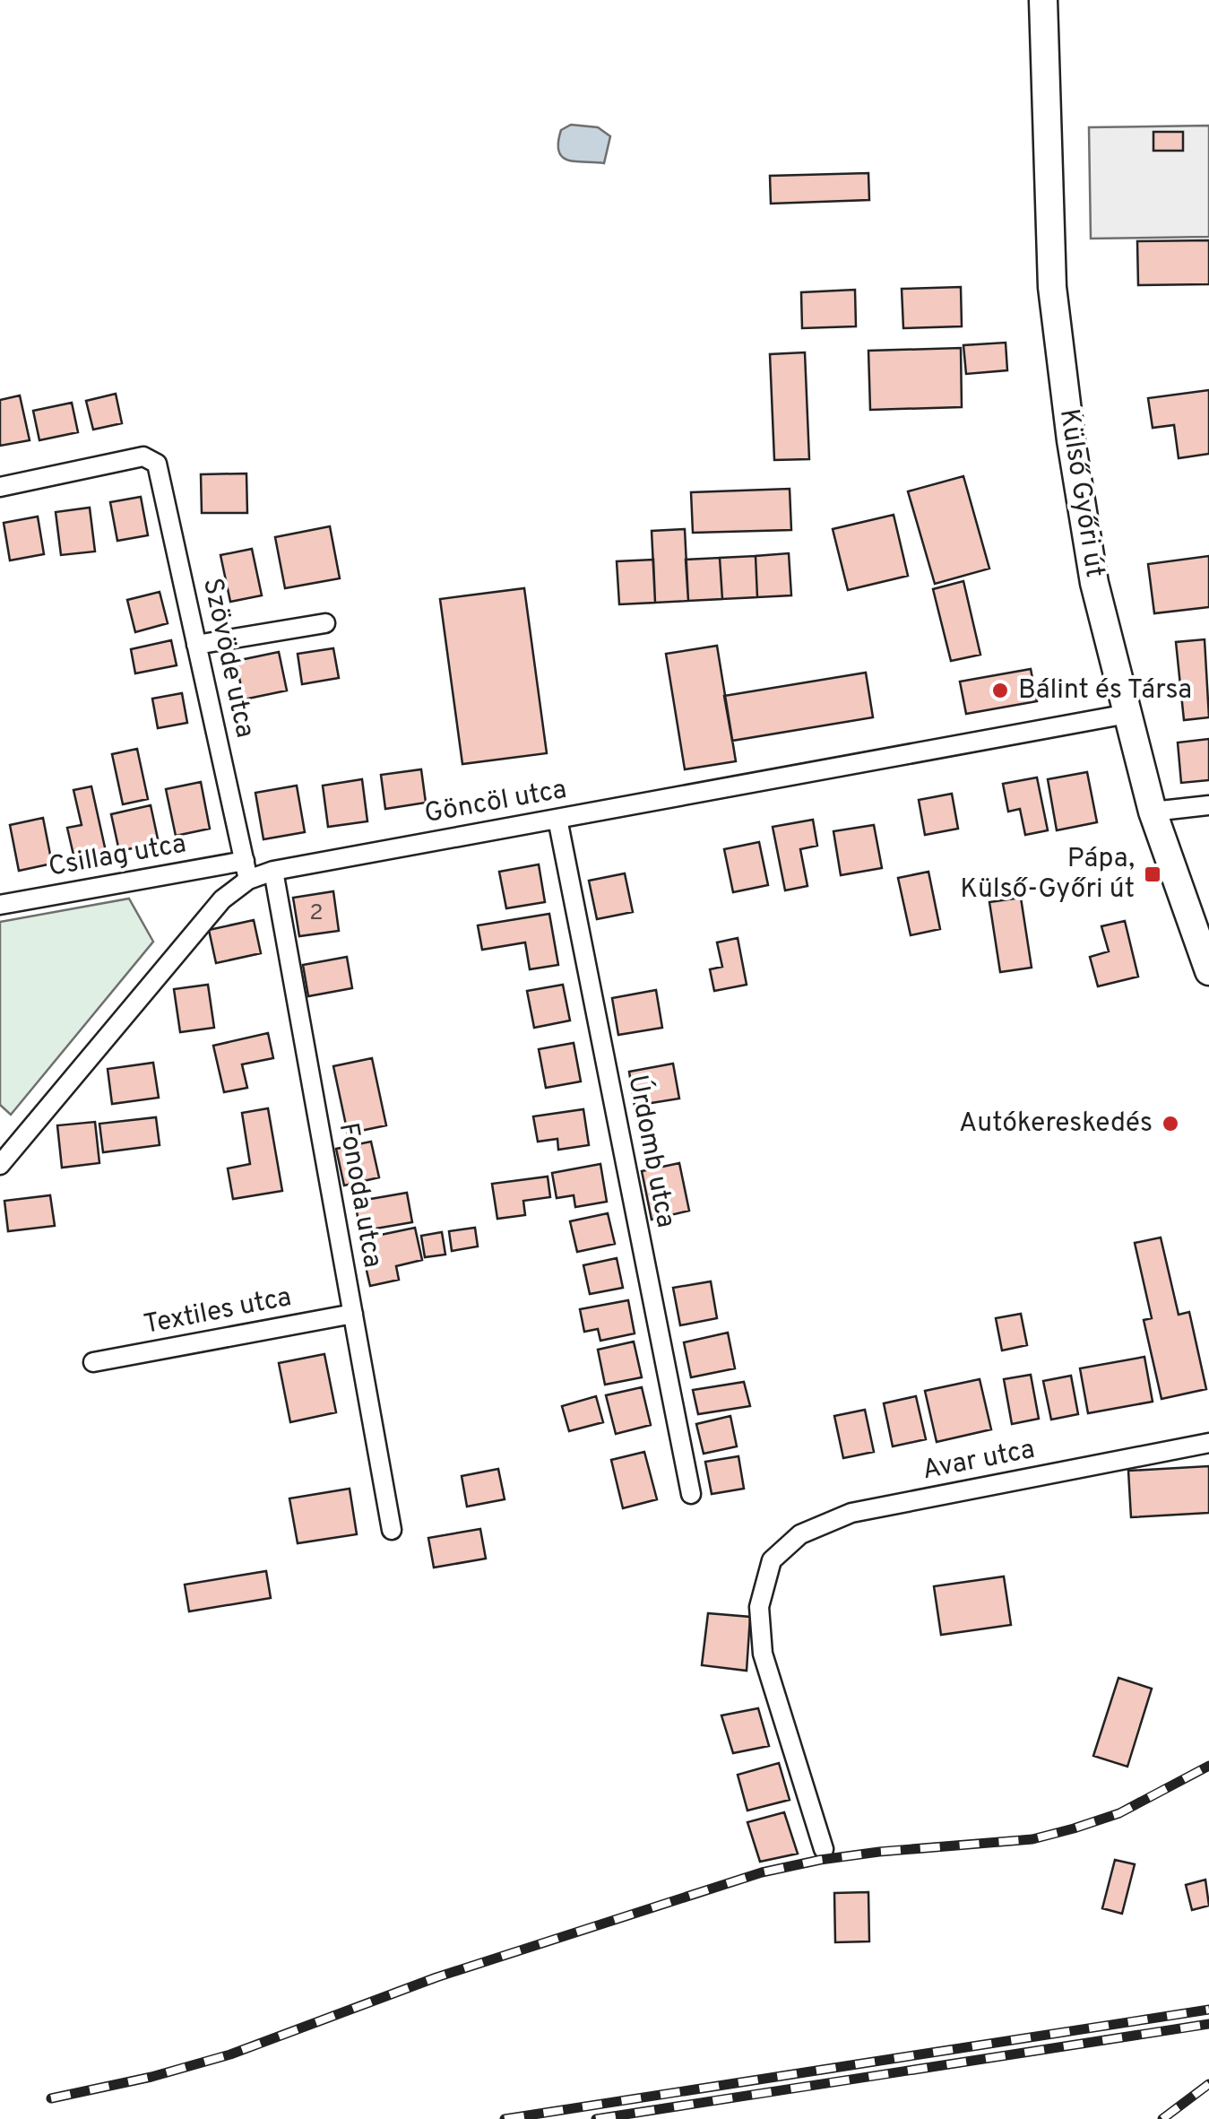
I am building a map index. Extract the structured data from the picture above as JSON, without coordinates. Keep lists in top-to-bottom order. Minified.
{"streets":{"main road":["Külső Győri út"],"street":["Szövöde utca","Göncöl utca","Csillag utca","Úrdomb utca","Fonoda utca","Textiles utca","Avar utca"]},"crossings":[["Külső Győri út","Göncöl utca"],["Szövöde utca","Göncöl utca"],["Szövöde utca","Csillag utca"],["Göncöl utca","Csillag utca"],["Göncöl utca","Úrdomb utca"],["Göncöl utca","Fonoda utca"],["Fonoda utca","Textiles utca"]],"places":{"other":["Bálint és Társa","Autókereskedés"],"transit":["Pápa, Külső-Győri út"]},"house_numbers":["2"]}
